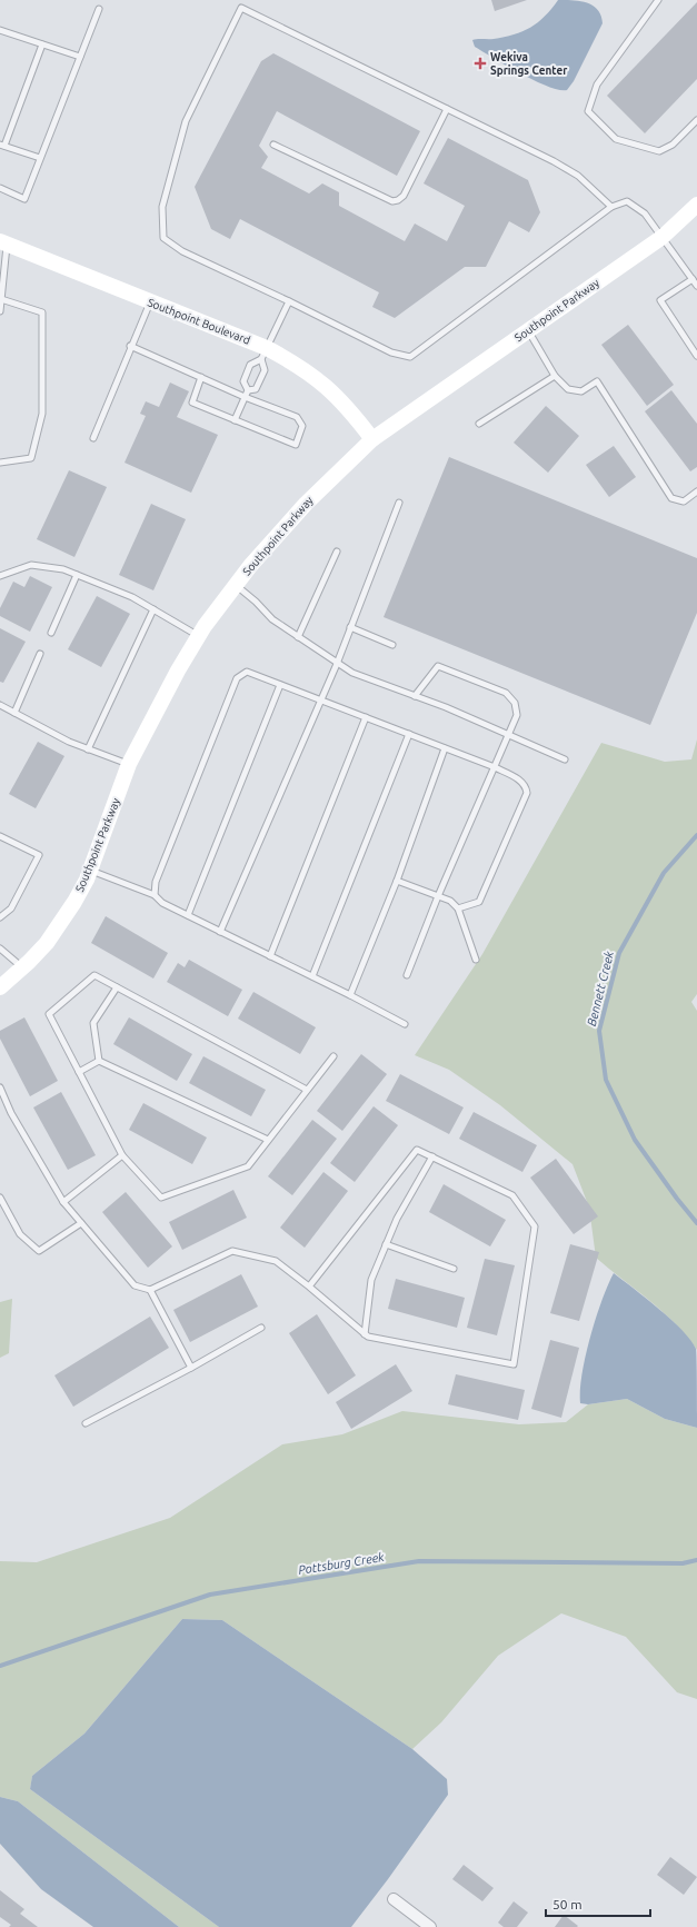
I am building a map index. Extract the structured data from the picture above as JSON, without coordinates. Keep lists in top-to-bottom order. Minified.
{"streets":{"main road":["Southpoint Parkway","Southpoint Boulevard"]},"crossings":[["Southpoint Parkway","Southpoint Boulevard"]],"water":["Bennett Creek","Pottsburg Creek"],"places":{"health":["Wekiva Springs Center"]},"scale_bar":"50 m"}
